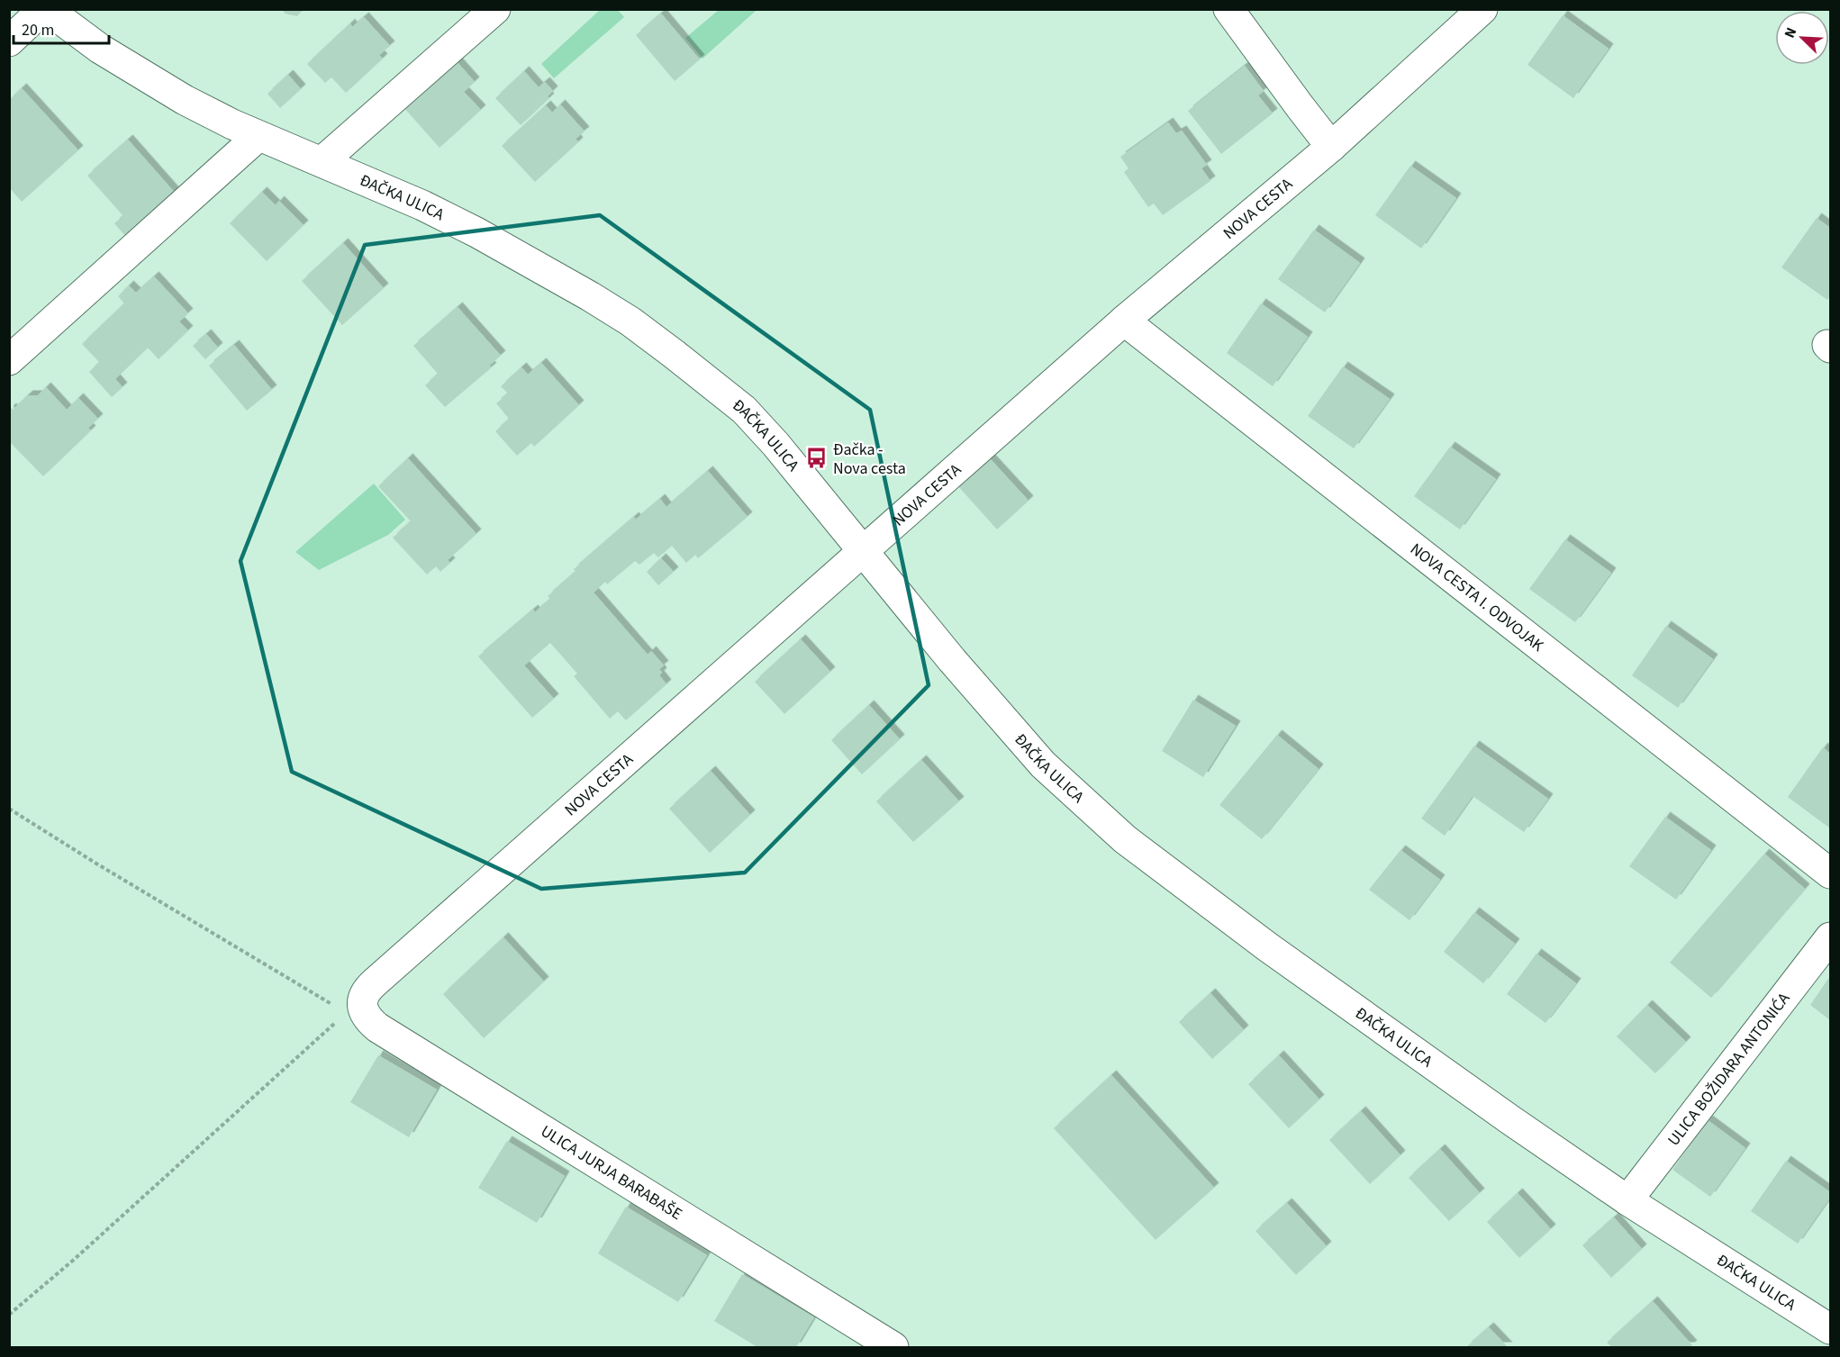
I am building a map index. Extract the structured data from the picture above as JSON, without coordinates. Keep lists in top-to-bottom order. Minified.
{"streets":{"street":["ĐAČKA ULICA","NOVA CESTA","NOVA CESTA I. ODVOJAK","ULICA BOŽIDARA ANTONIĆA","ULICA JURJA BARABAŠE"]},"crossings":[["ĐAČKA ULICA","NOVA CESTA"],["ĐAČKA ULICA","ULICA BOŽIDARA ANTONIĆA"],["NOVA CESTA","NOVA CESTA I. ODVOJAK"],["NOVA CESTA","ULICA JURJA BARABAŠE"]],"places":{"bus stop":["Đačka - Nova cesta"]},"scale_bar":"20 m","north":"top left"}
